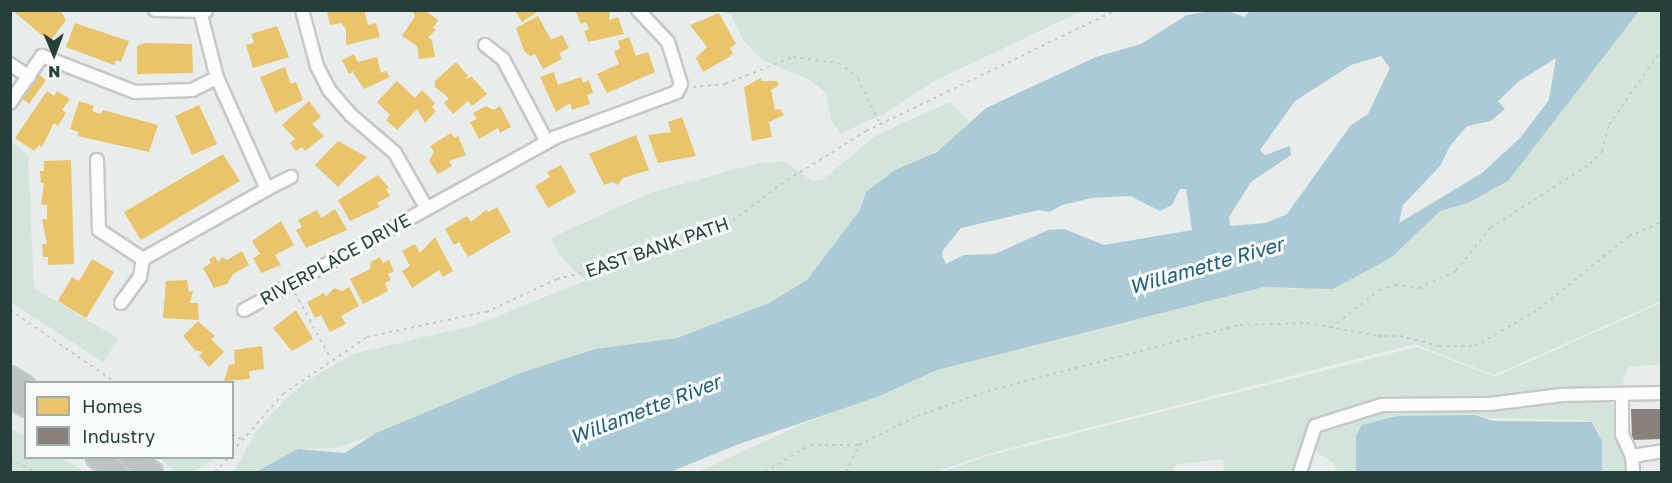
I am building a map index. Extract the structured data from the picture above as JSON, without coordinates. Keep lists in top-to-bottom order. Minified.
{"streets":{"street":["RIVERPLACE DRIVE"],"path":["EAST BANK PATH"]},"water":["Willamette River"],"legend":["Homes","Industry"],"north":"bottom"}
